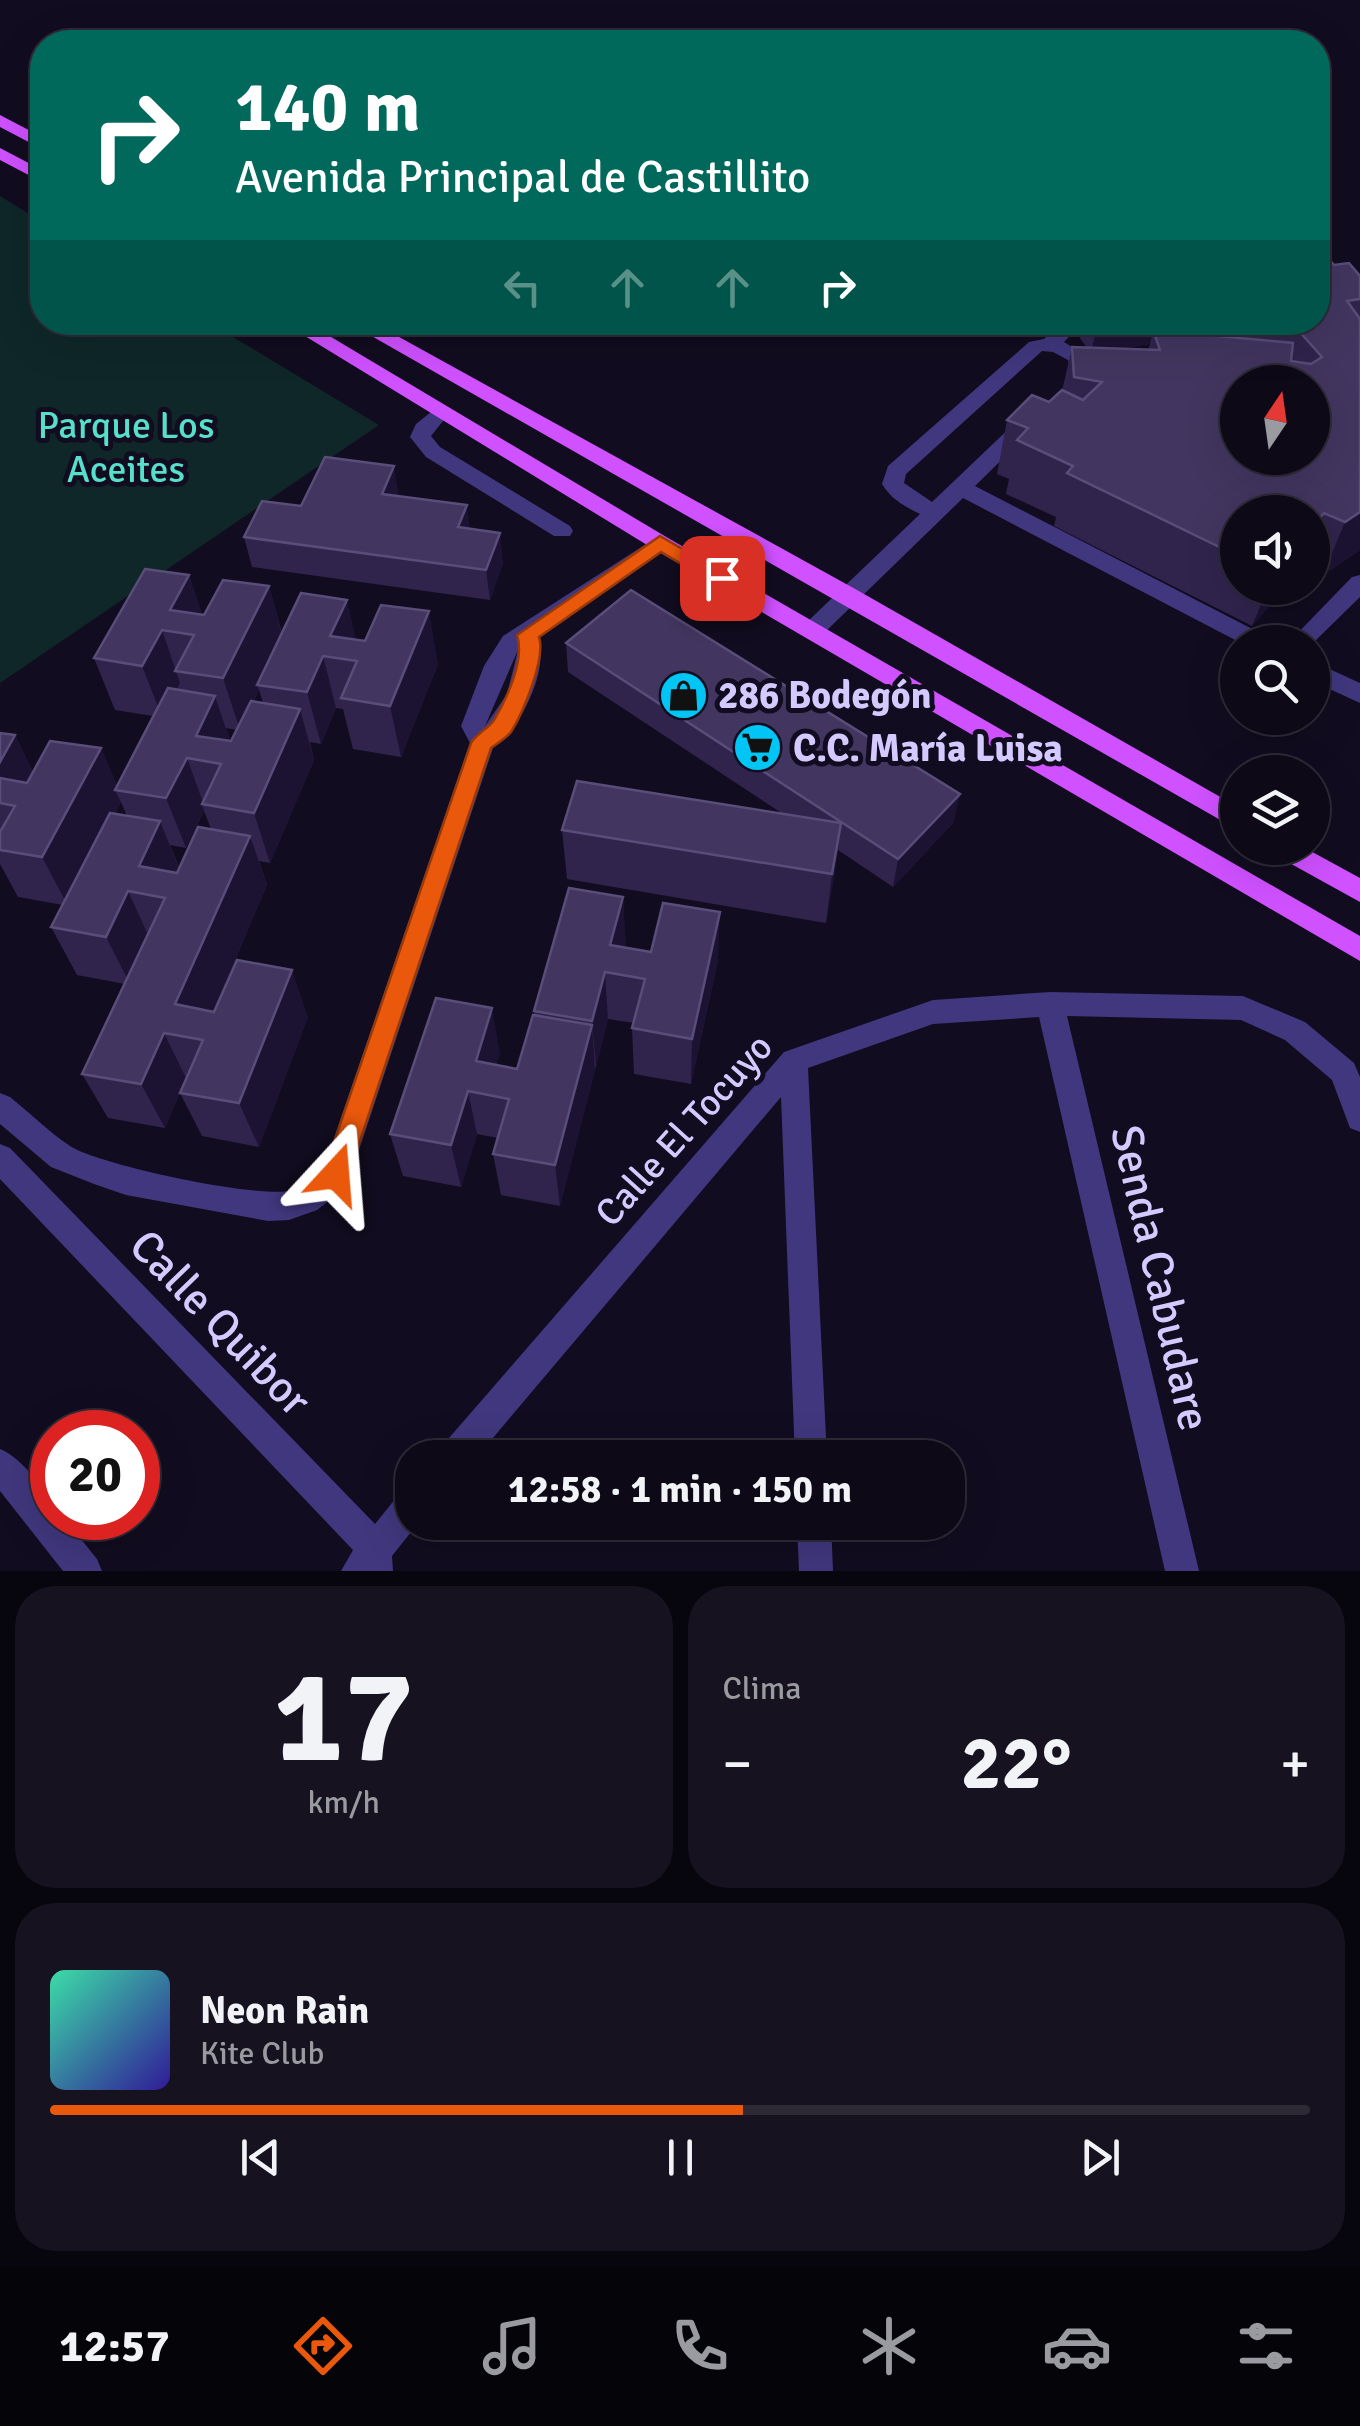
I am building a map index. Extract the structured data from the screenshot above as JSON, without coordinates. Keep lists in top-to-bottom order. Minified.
{"streets":{"street":["Calle El Tocuyo","Senda Cabudare","Calle Quibor"]},"crossings":[["Calle El Tocuyo","Senda Cabudare"]],"parks":["Parque Los Aceites"],"places":{"shop":["286 Bodegón"],"supermarket":["C.C. María Luisa"]},"north":"top","page":{"turn":["140 m","Avenida Principal de Castillito"],"limit":"20","trip":"12:58 · 1 min · 150 m","tile":[["17","km/h"],"Clima"],"heat":["−","22°","+"],"song":["Neon Rain","Kite Club"],"tabs":"12:57"}}
